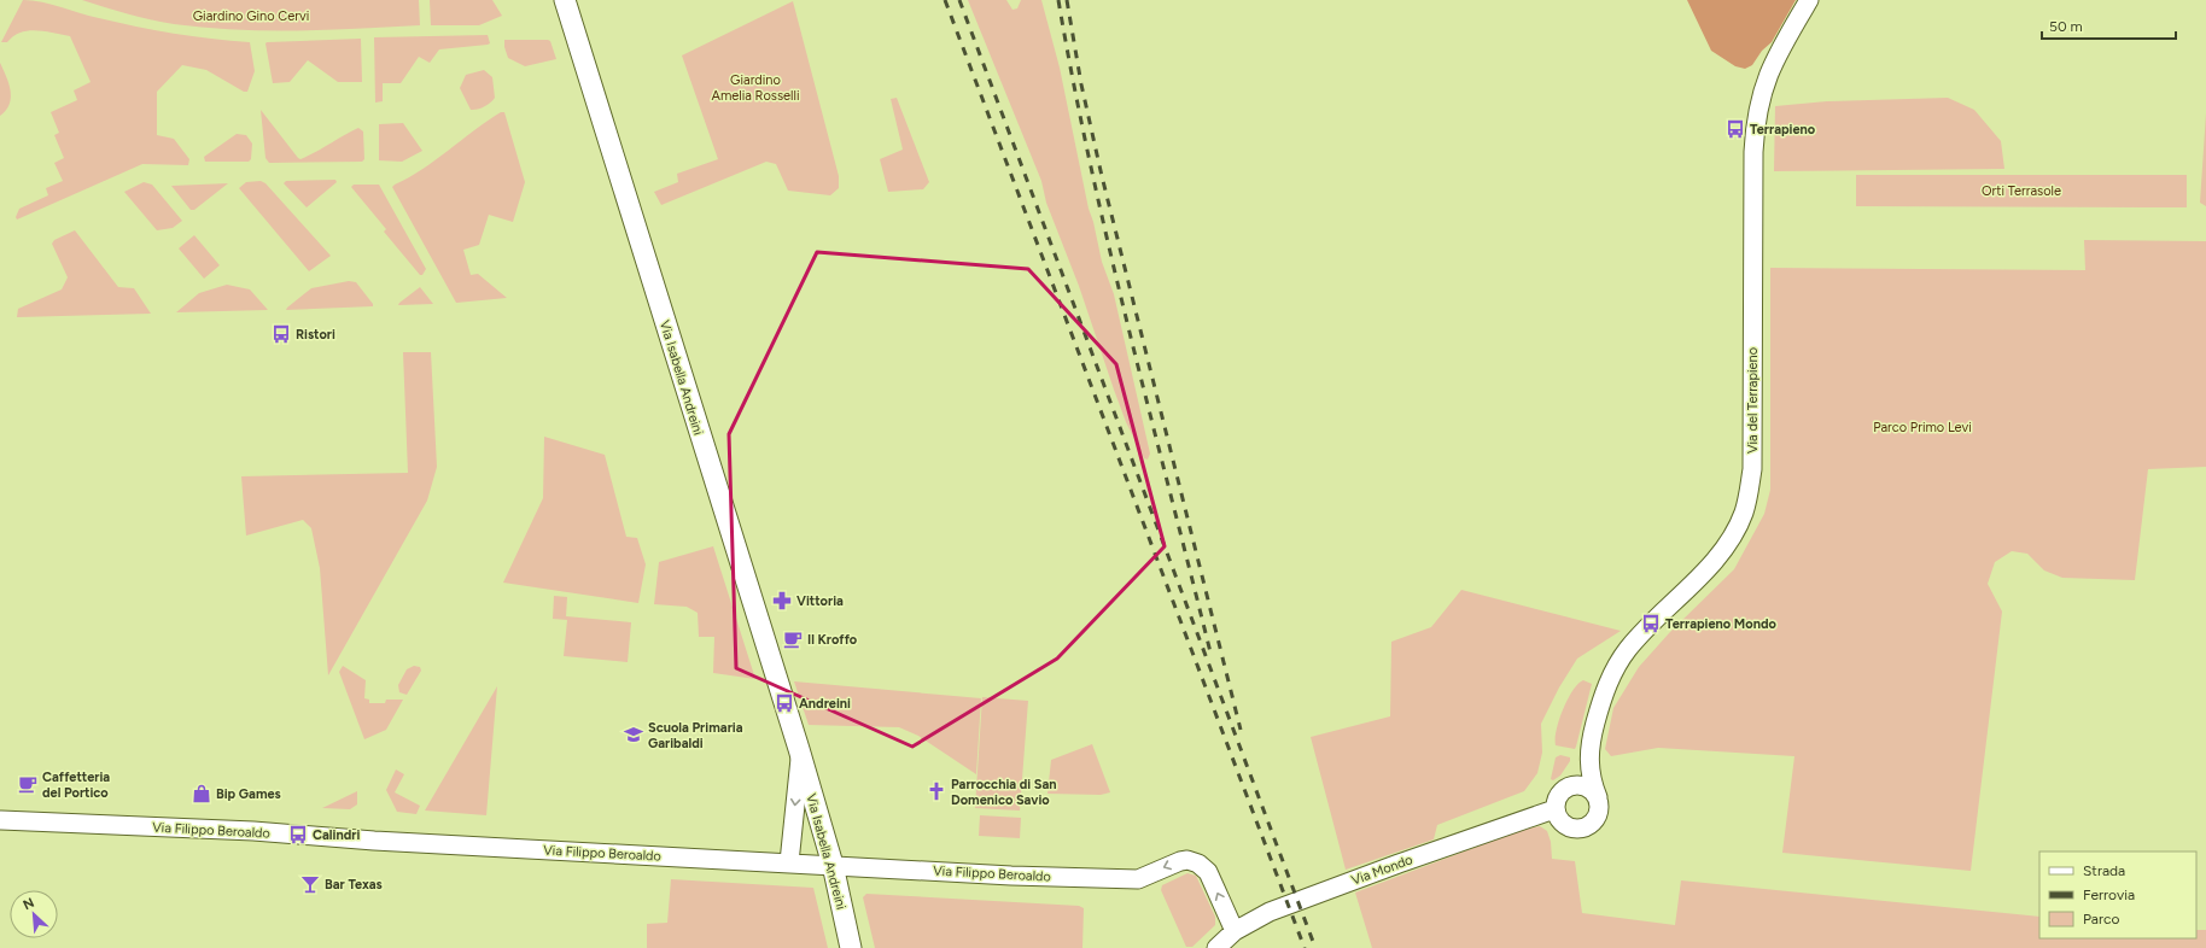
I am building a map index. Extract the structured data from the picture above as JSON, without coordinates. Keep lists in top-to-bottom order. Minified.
{"streets":{"main road":["Via Isabella Andreini"],"street":["Via del Terrapieno","Via Filippo Beroaldo","Via Mondo"]},"crossings":[["Via Isabella Andreini","Via Filippo Beroaldo"],["Via del Terrapieno","Via Mondo"],["Via Filippo Beroaldo","Via Mondo"]],"parks":["Giardino Gino Cervi","Giardino Amelia Rosselli","Orti Terrasole","Parco Primo Levi"],"places":{"bus stop":["Terrapieno","Ristori","Terrapieno Mondo","Andreini","Calindri"],"pharmacy":["Vittoria"],"cafe":["Il Kroffo","Caffetteria del Portico"],"school or university":["Scuola Primaria Garibaldi"],"church":["Parrocchia di San Domenico Savio"],"shop":["Bip Games"],"bar":["Bar Texas"]},"legend":["Strada","Ferrovia","Parco"],"scale_bar":"50 m","north":"top left"}
